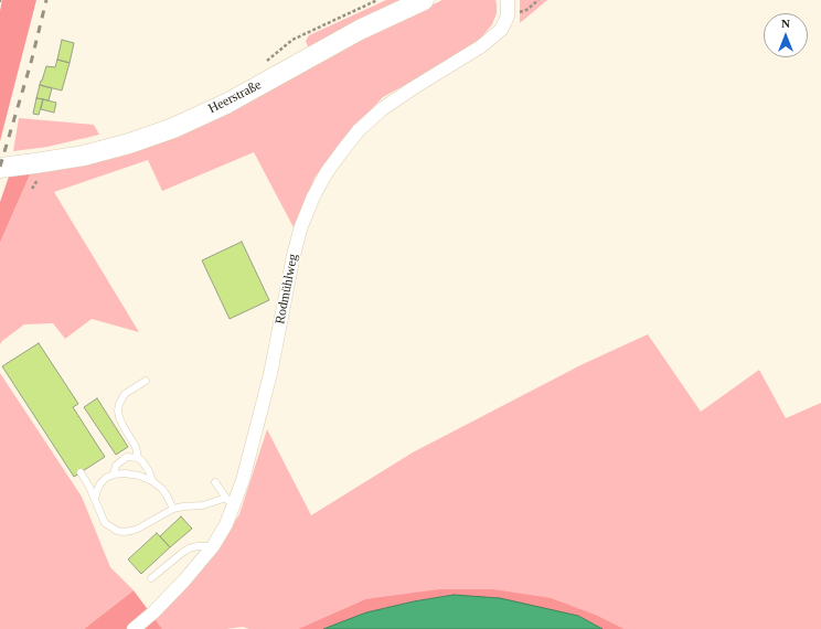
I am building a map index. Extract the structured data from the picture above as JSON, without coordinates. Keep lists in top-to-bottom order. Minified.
{"streets":{"street":["Heerstraße","Rodmühlweg"]},"north":"top"}
